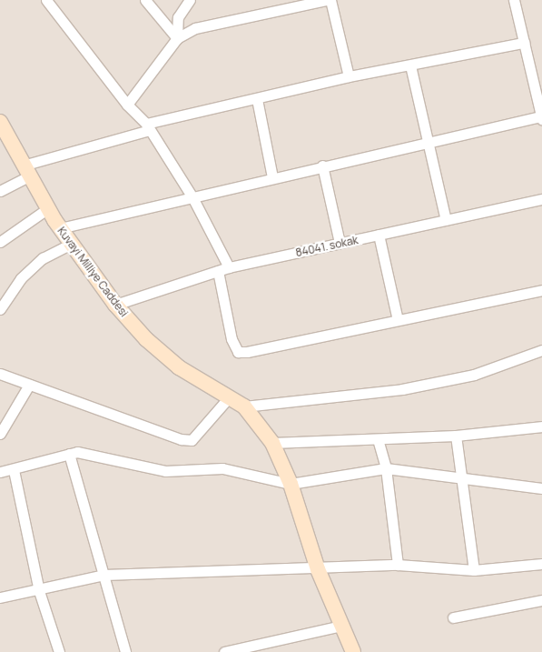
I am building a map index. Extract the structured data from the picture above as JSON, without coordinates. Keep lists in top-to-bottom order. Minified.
{"streets":{"street":["84041. sokak","Kuvayi Milliye Caddesi"]},"crossings":[["84041. sokak","Kuvayi Milliye Caddesi"]]}
